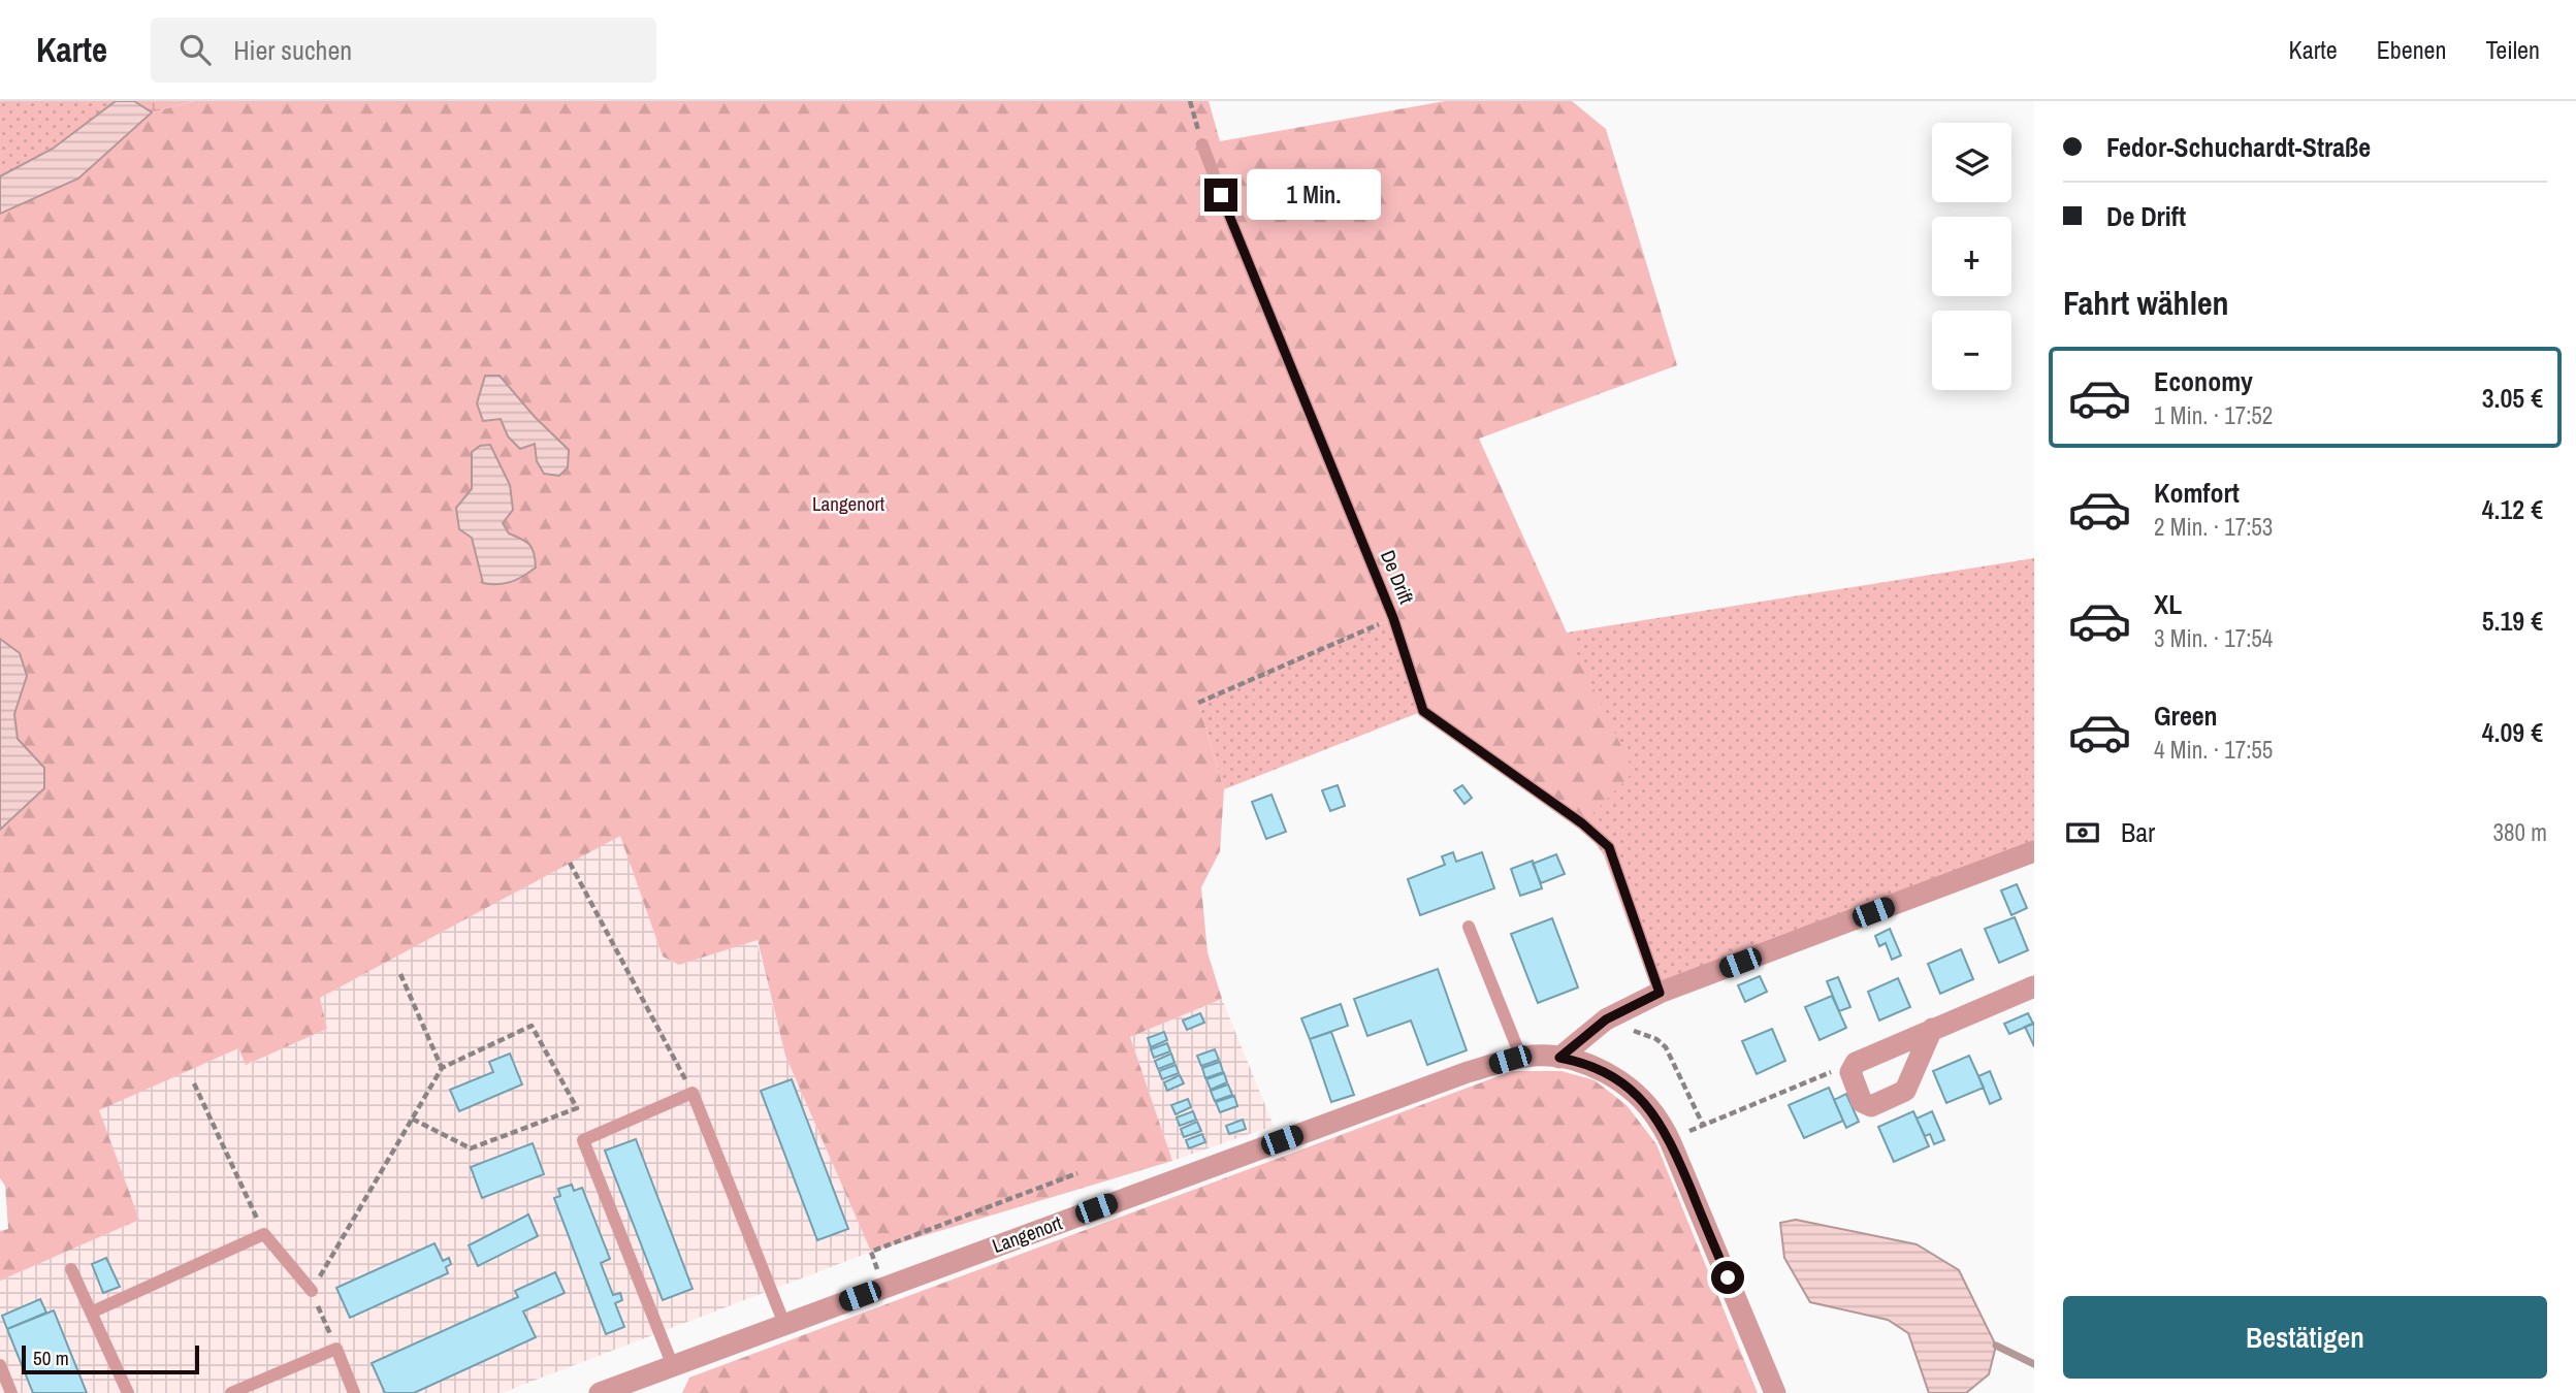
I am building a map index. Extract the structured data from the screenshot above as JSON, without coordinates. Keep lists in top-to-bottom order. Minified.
{"streets":{"street":["Langenort"],"lane":["De Drift"]},"parks":["Langenort"],"scale_bar":"50 m","page":{"header":"Karte","search":"Hier suchen","nav":["Karte","Ebenen","Teilen"],"banner":["Fedor-Schuchardt-Straße","De Drift"],"map_buttons":["+","−"],"bubble":"1 Min.","heading":"Fahrt wählen","list":[{"name":"Economy","note":"1 Min. · 17:52","value":"3.05 €"},{"name":"Komfort","note":"2 Min. · 17:53","value":"4.12 €"},{"name":"XL","note":"3 Min. · 17:54","value":"5.19 €"},{"name":"Green","note":"4 Min. · 17:55","value":"4.09 €"}],"pay":["Bar","380 m"],"buttons":"Bestätigen","scale":"50 m"}}
